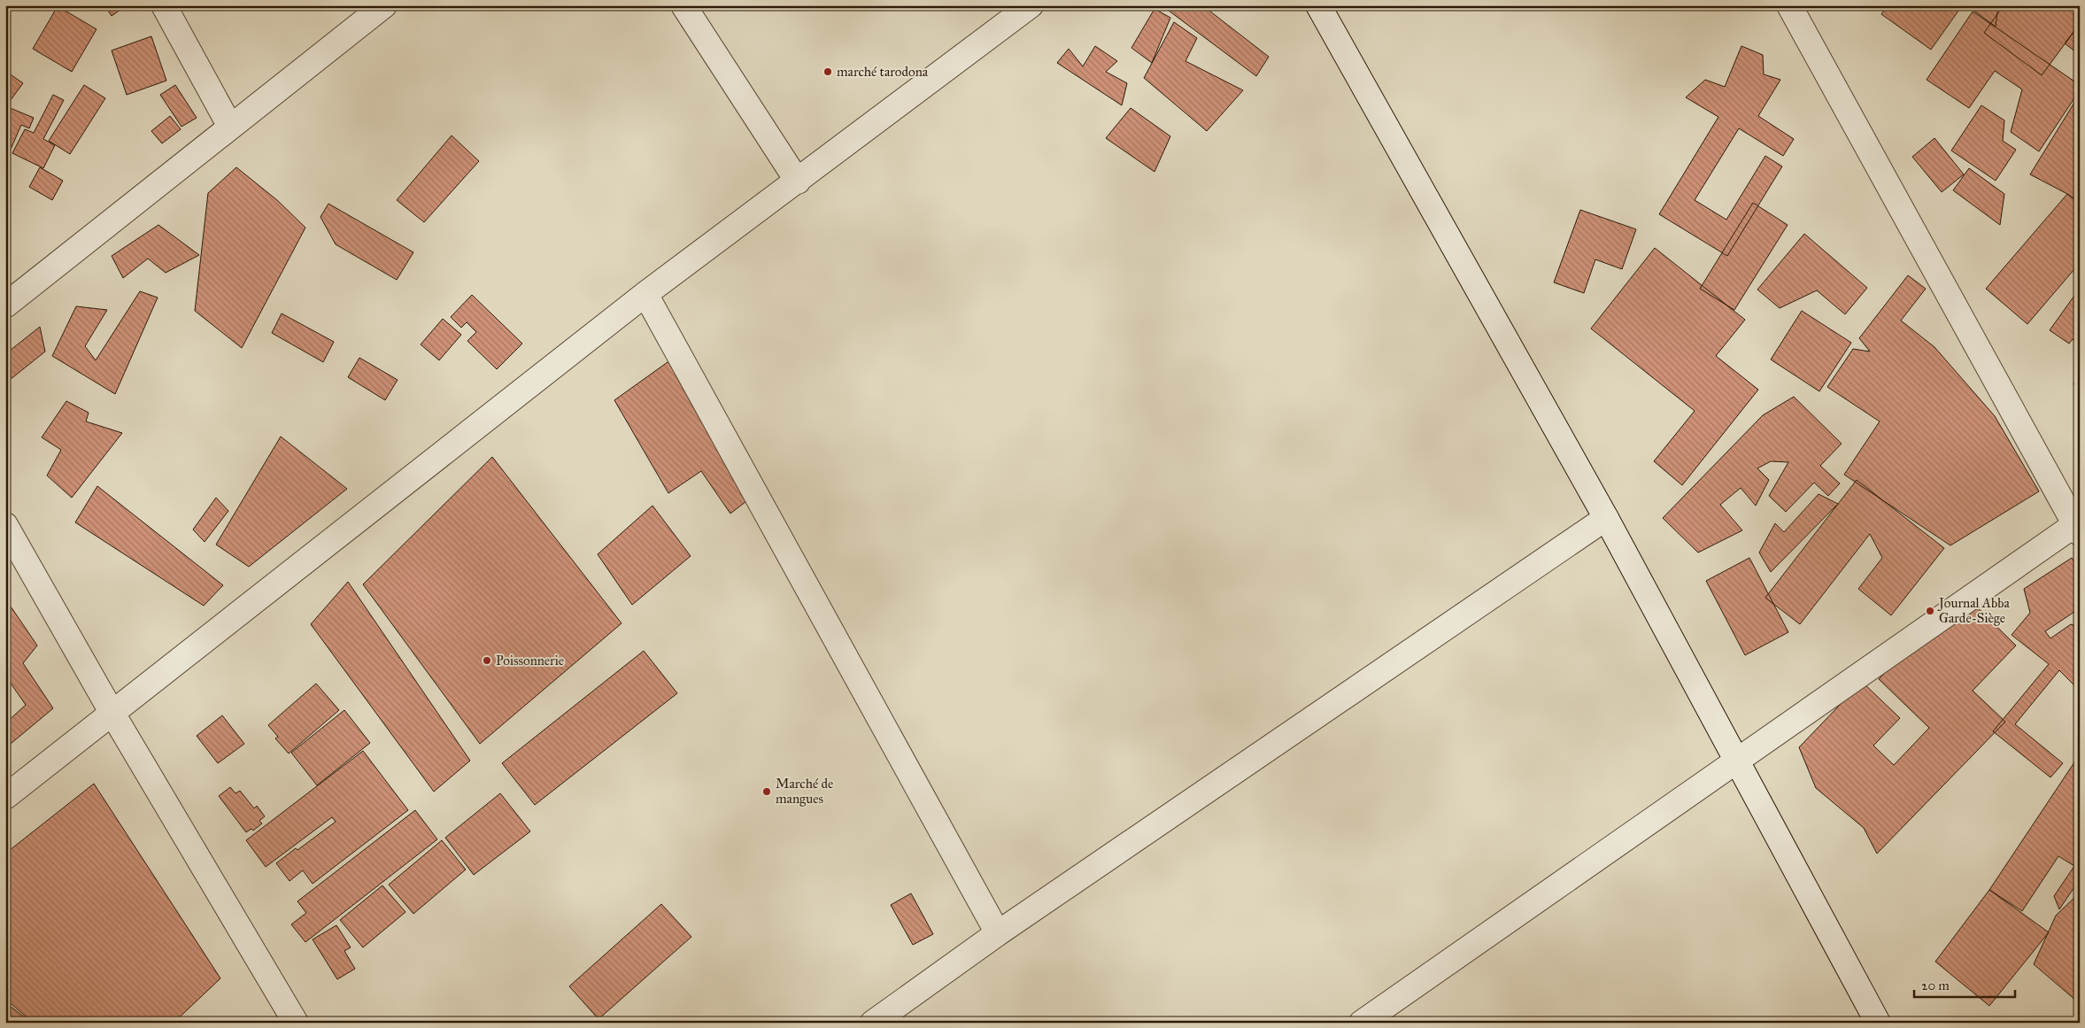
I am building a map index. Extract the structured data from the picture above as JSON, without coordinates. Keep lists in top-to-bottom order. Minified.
{"places":["marché tarodona","Journal Abba Garde-Siège","Poissonnerie","Marché de mangues"],"scale_bar":"20 m"}
